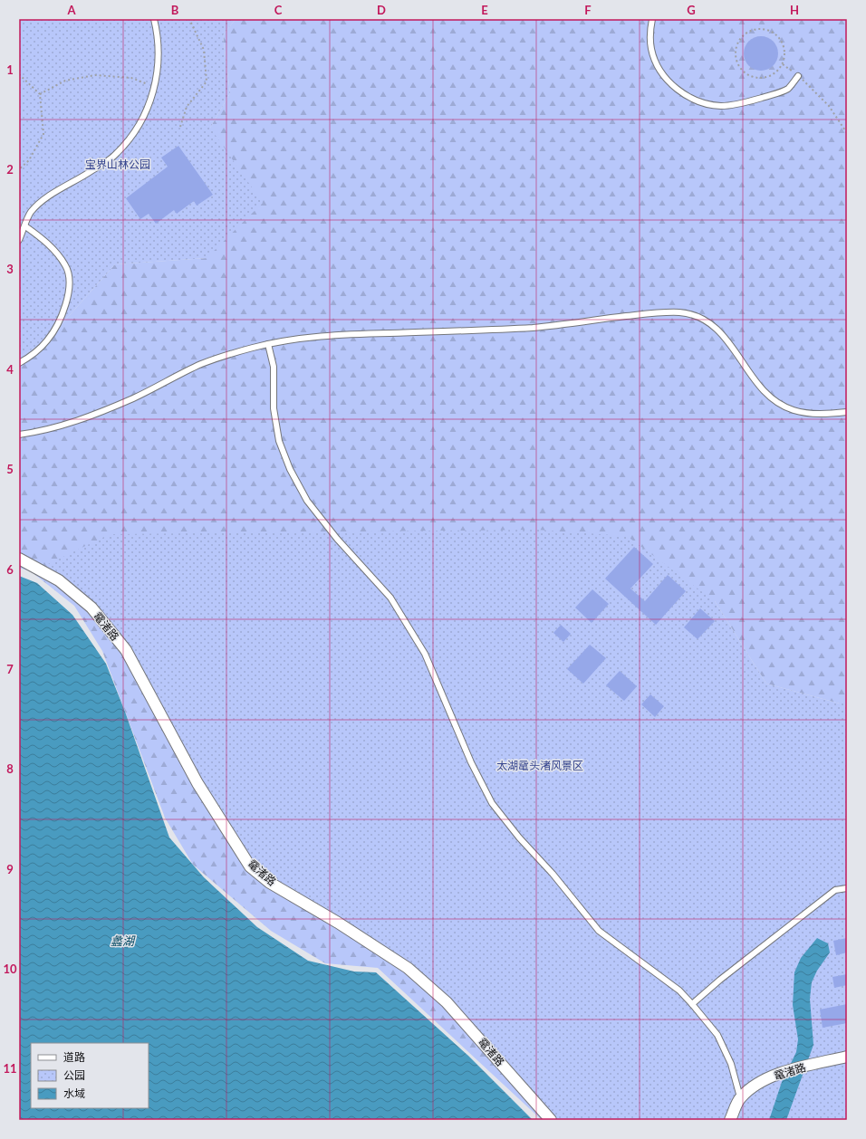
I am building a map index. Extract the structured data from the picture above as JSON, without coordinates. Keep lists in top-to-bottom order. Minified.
{"streets":{"street":["鼋渚路"]},"water":["蠡湖"],"parks":["宝界山林公园","太湖鼋头渚风景区"],"legend":["道路","公园","水域"],"grid":{"columns":["A","B","C","D","E","F","G","H"],"rows":["1","2","3","4","5","6","7","8","9","10","11"]}}
